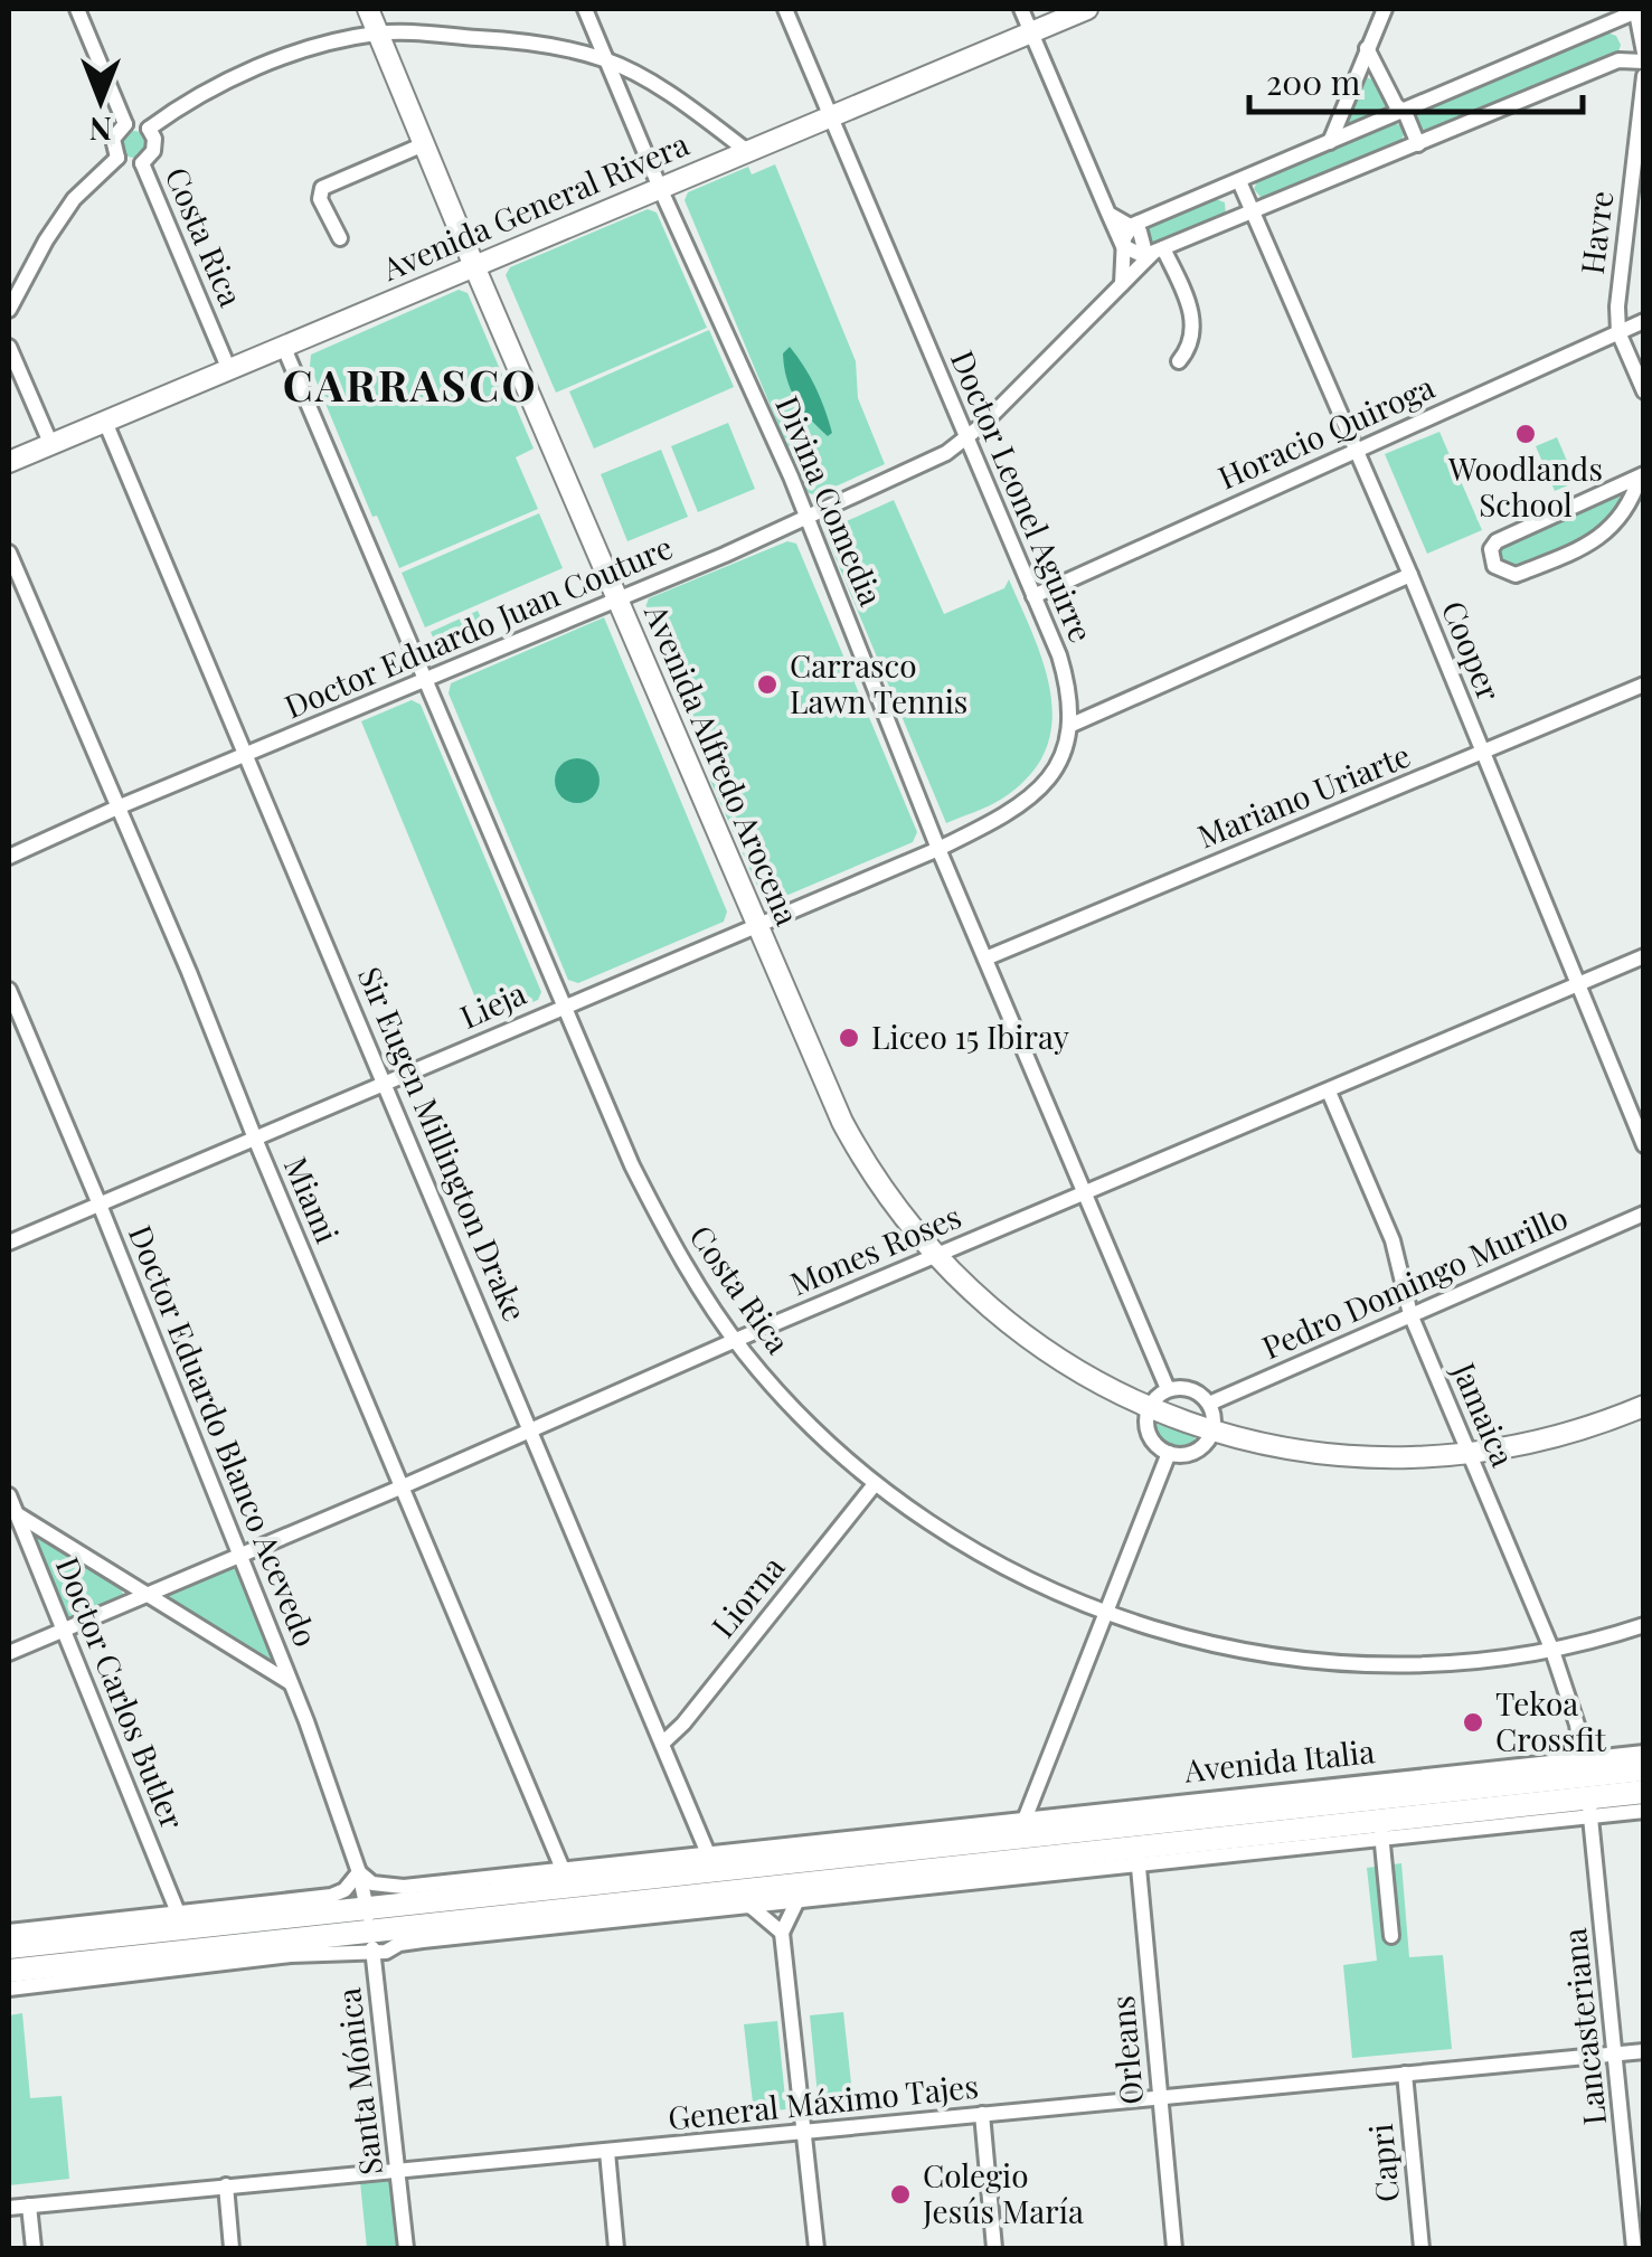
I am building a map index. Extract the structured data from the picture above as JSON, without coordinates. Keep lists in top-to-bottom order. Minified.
{"streets":{"main road":["Avenida Italia"],"street":["Avenida General Rivera","Havre","Costa Rica","Horacio Quiroga","Doctor Leonel Aguirre","Divina Comedia","Doctor Eduardo Juan Couture","Cooper","Avenida Alfredo Arocena","Mariano Uriarte","Lieja","Sir Eugen Millington Drake","Miami","Mones Roses","Pedro Domingo Murillo","Jamaica","Doctor Eduardo Blanco Acevedo","Liorna","Doctor Carlos Butler","Lancasteriana","Orleans","Santa Mónica","General Máximo Tajes","Capri"]},"crossings":[["Avenida General Rivera","Costa Rica"],["Avenida General Rivera","Doctor Leonel Aguirre"],["Avenida General Rivera","Divina Comedia"],["Avenida General Rivera","Avenida Alfredo Arocena"],["Avenida General Rivera","Sir Eugen Millington Drake"],["Havre","Horacio Quiroga"],["Costa Rica","Doctor Eduardo Juan Couture"],["Costa Rica","Lieja"],["Costa Rica","Mones Roses"],["Costa Rica","Jamaica"],["Costa Rica","Liorna"],["Horacio Quiroga","Doctor Leonel Aguirre"],["Horacio Quiroga","Cooper"],["Doctor Leonel Aguirre","Doctor Eduardo Juan Couture"],["Divina Comedia","Doctor Eduardo Juan Couture"],["Divina Comedia","Mariano Uriarte"],["Divina Comedia","Lieja"],["Divina Comedia","Mones Roses"],["Doctor Eduardo Juan Couture","Cooper"],["Doctor Eduardo Juan Couture","Avenida Alfredo Arocena"],["Doctor Eduardo Juan Couture","Sir Eugen Millington Drake"],["Doctor Eduardo Juan Couture","Miami"],["Cooper","Mariano Uriarte"],["Cooper","Mones Roses"],["Avenida Alfredo Arocena","Lieja"],["Avenida Alfredo Arocena","Mones Roses"],["Avenida Alfredo Arocena","Jamaica"],["Lieja","Sir Eugen Millington Drake"],["Lieja","Miami"],["Lieja","Doctor Eduardo Blanco Acevedo"],["Sir Eugen Millington Drake","Mones Roses"],["Sir Eugen Millington Drake","Liorna"],["Sir Eugen Millington Drake","Avenida Italia"],["Miami","Mones Roses"],["Miami","Avenida Italia"],["Mones Roses","Jamaica"],["Mones Roses","Doctor Eduardo Blanco Acevedo"],["Mones Roses","Doctor Carlos Butler"],["Pedro Domingo Murillo","Jamaica"],["Jamaica","Avenida Italia"],["Doctor Eduardo Blanco Acevedo","Avenida Italia"],["Doctor Eduardo Blanco Acevedo","Santa Mónica"],["Doctor Carlos Butler","Avenida Italia"],["Avenida Italia","Lancasteriana"],["Avenida Italia","Orleans"],["Avenida Italia","Santa Mónica"],["Lancasteriana","General Máximo Tajes"],["Orleans","General Máximo Tajes"],["Santa Mónica","General Máximo Tajes"],["General Máximo Tajes","Capri"]],"districts":["CARRASCO"],"places":["Woodlands School","Carrasco Lawn Tennis","Liceo 15 Ibiray","Tekoa Crossfit","Colegio Jesús María"],"scale_bar":"200 m","north":"bottom"}
